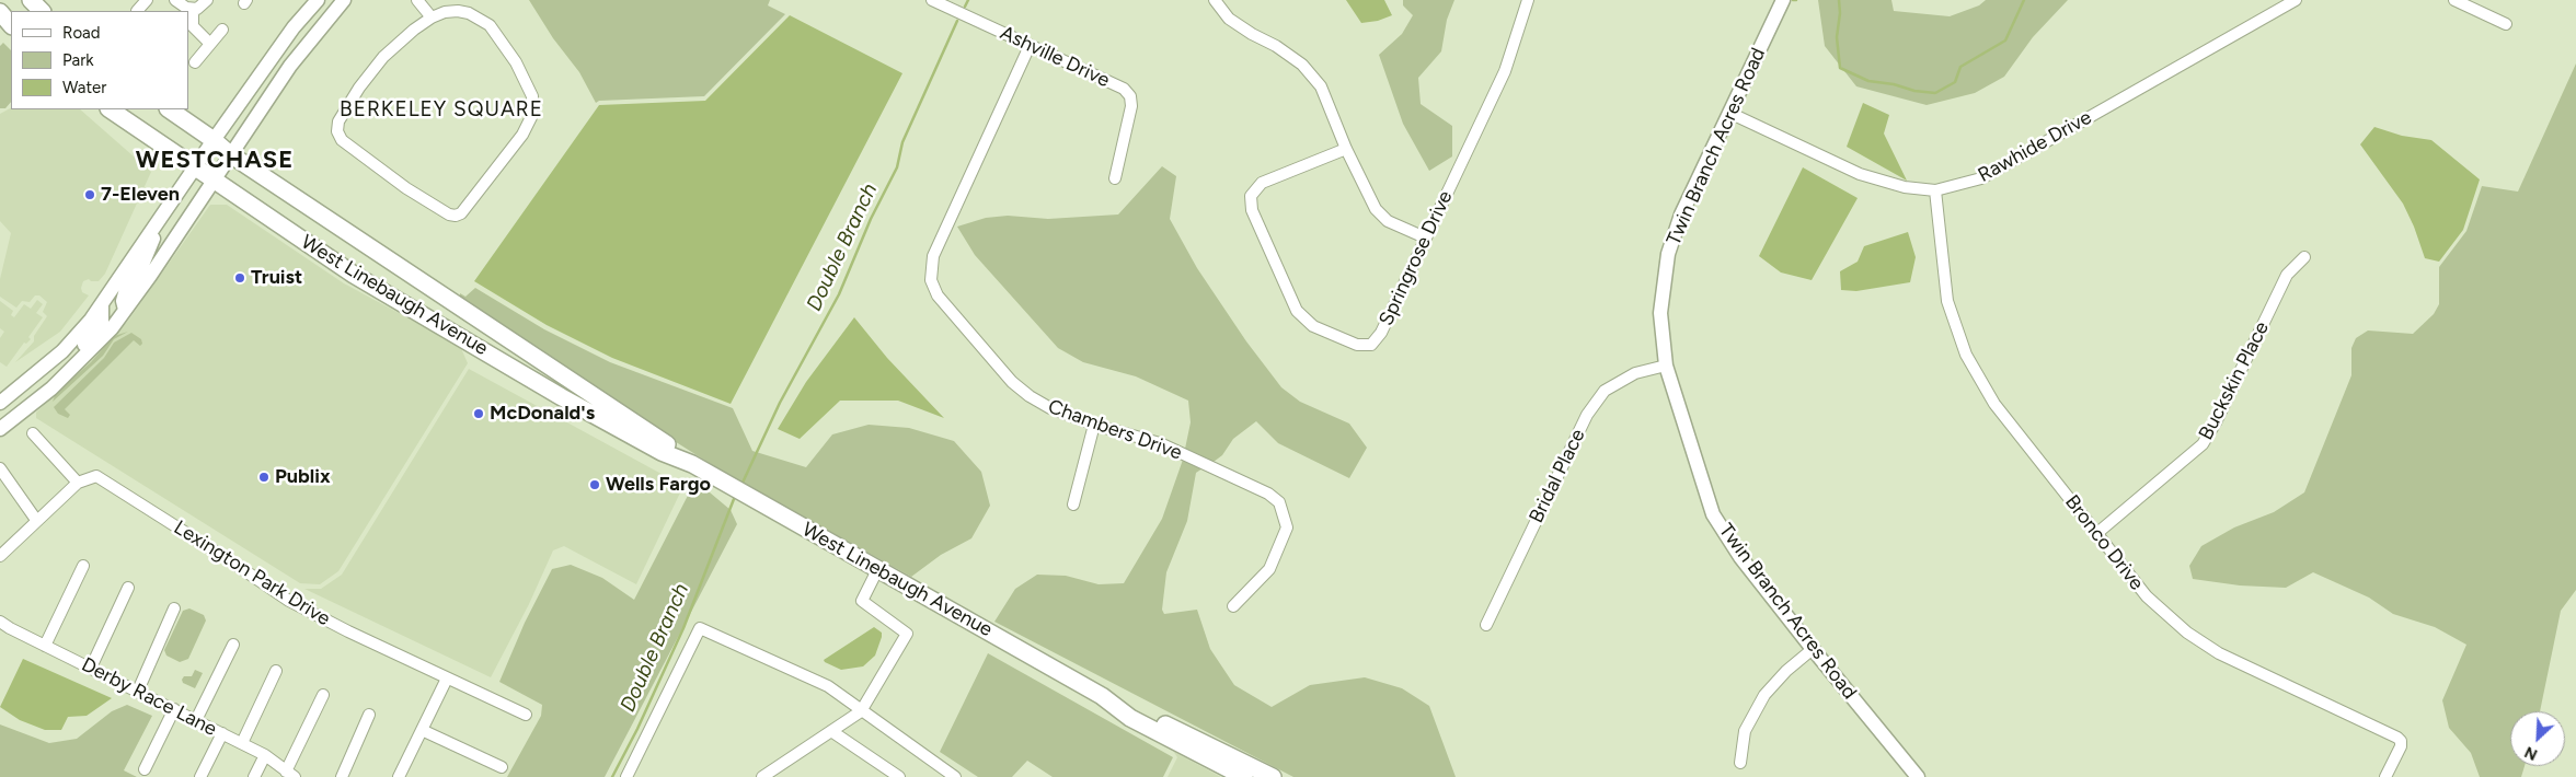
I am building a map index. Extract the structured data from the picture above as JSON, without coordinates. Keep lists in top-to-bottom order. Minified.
{"streets":{"main road":["West Linebaugh Avenue"],"street":["Ashville Drive","Twin Branch Acres Road","Rawhide Drive","Springrose Drive","Buckskin Place","Chambers Drive","Bridal Place","Bronco Drive","Lexington Park Drive","Derby Race Lane"]},"crossings":[["Ashville Drive","Chambers Drive"],["Twin Branch Acres Road","Rawhide Drive"],["Twin Branch Acres Road","Bridal Place"],["Rawhide Drive","Bronco Drive"],["Buckskin Place","Bronco Drive"]],"districts":["BERKELEY SQUARE","WESTCHASE"],"water":["Double Branch"],"places":["7-Eleven","Truist","McDonald's","Publix","Wells Fargo"],"legend":["Road","Park","Water"],"north":"bottom left"}
